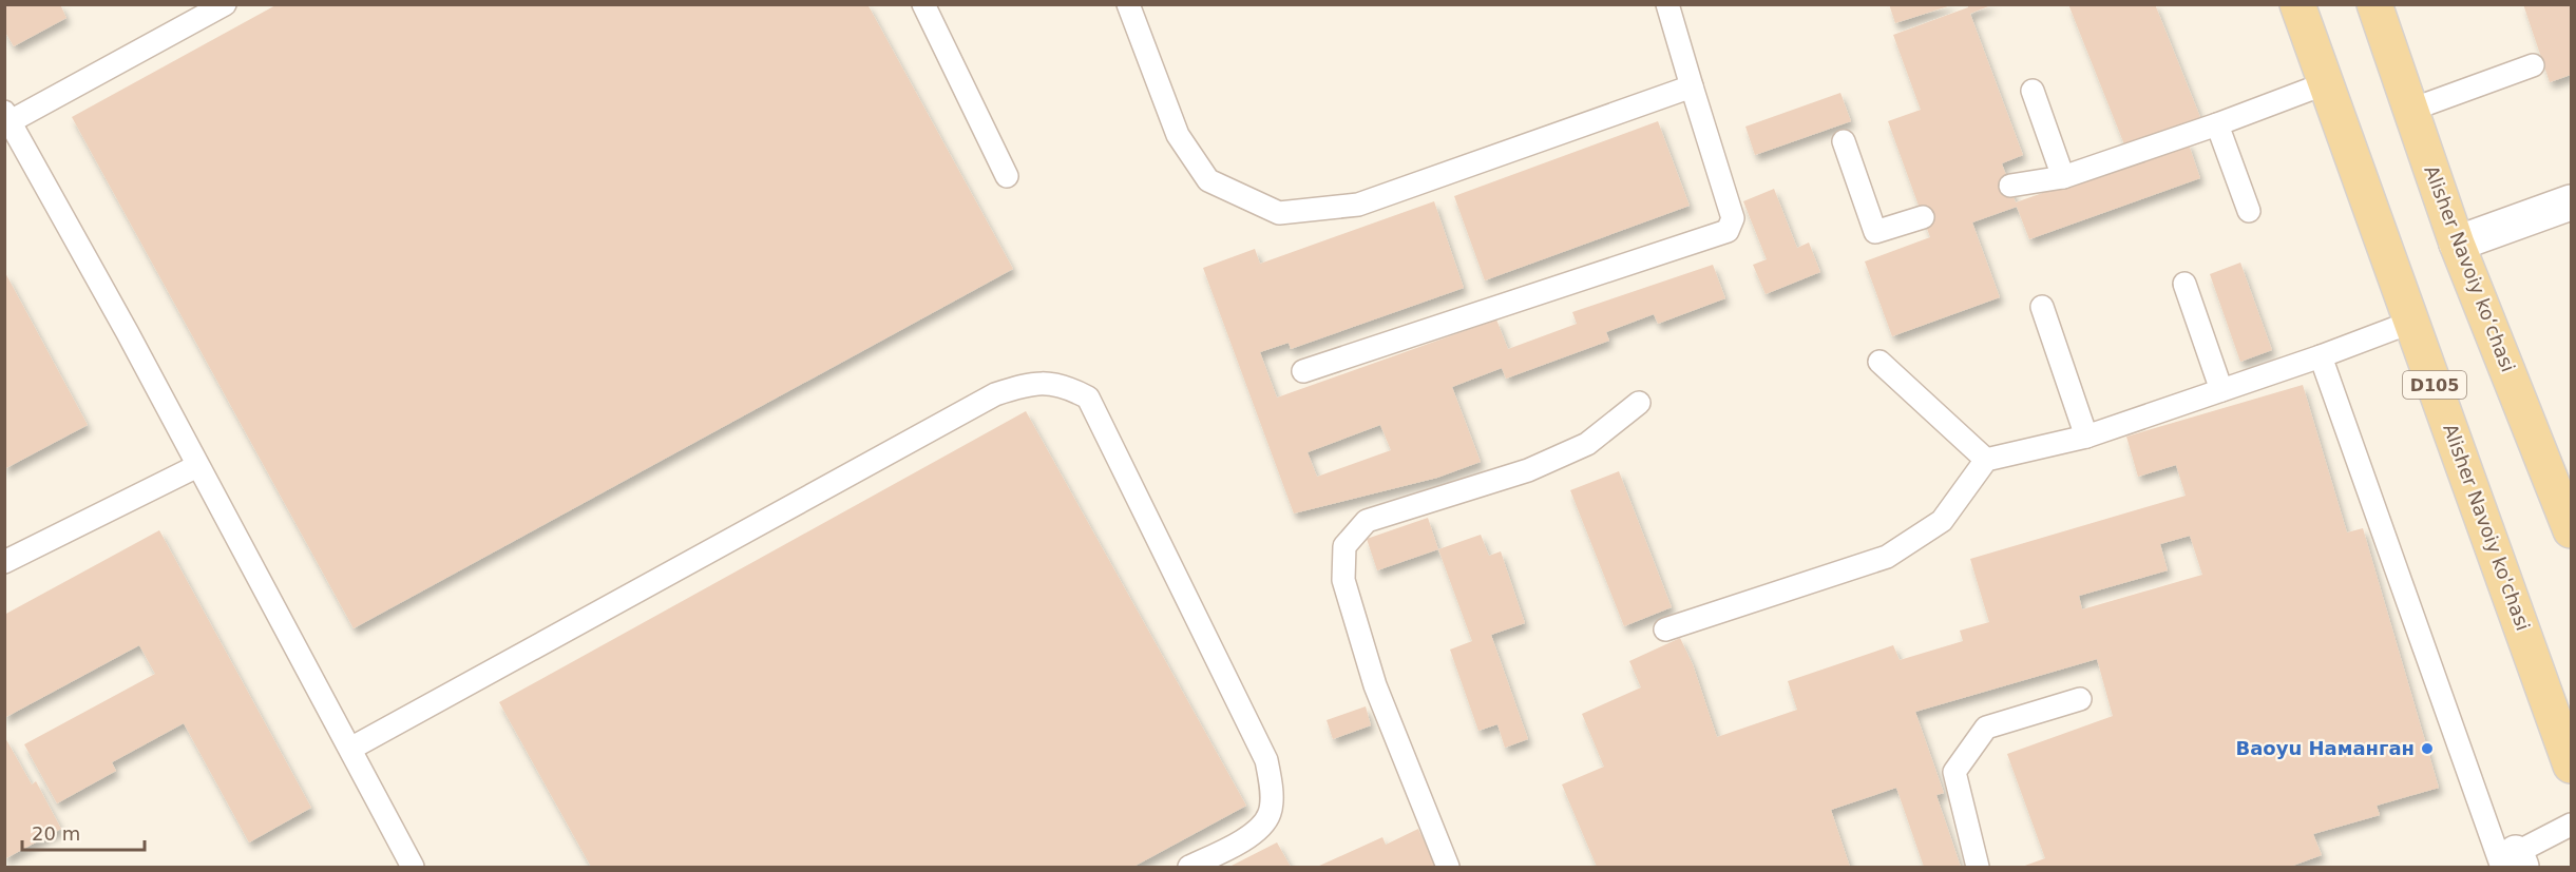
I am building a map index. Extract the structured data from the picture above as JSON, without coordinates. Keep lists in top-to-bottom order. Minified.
{"streets":{"main road":["Alisher Navoiy koʻchasi","D105","Alisher Navoiy ko'chasi"]},"places":["Baoyu Наманган"],"scale_bar":"20 m"}
